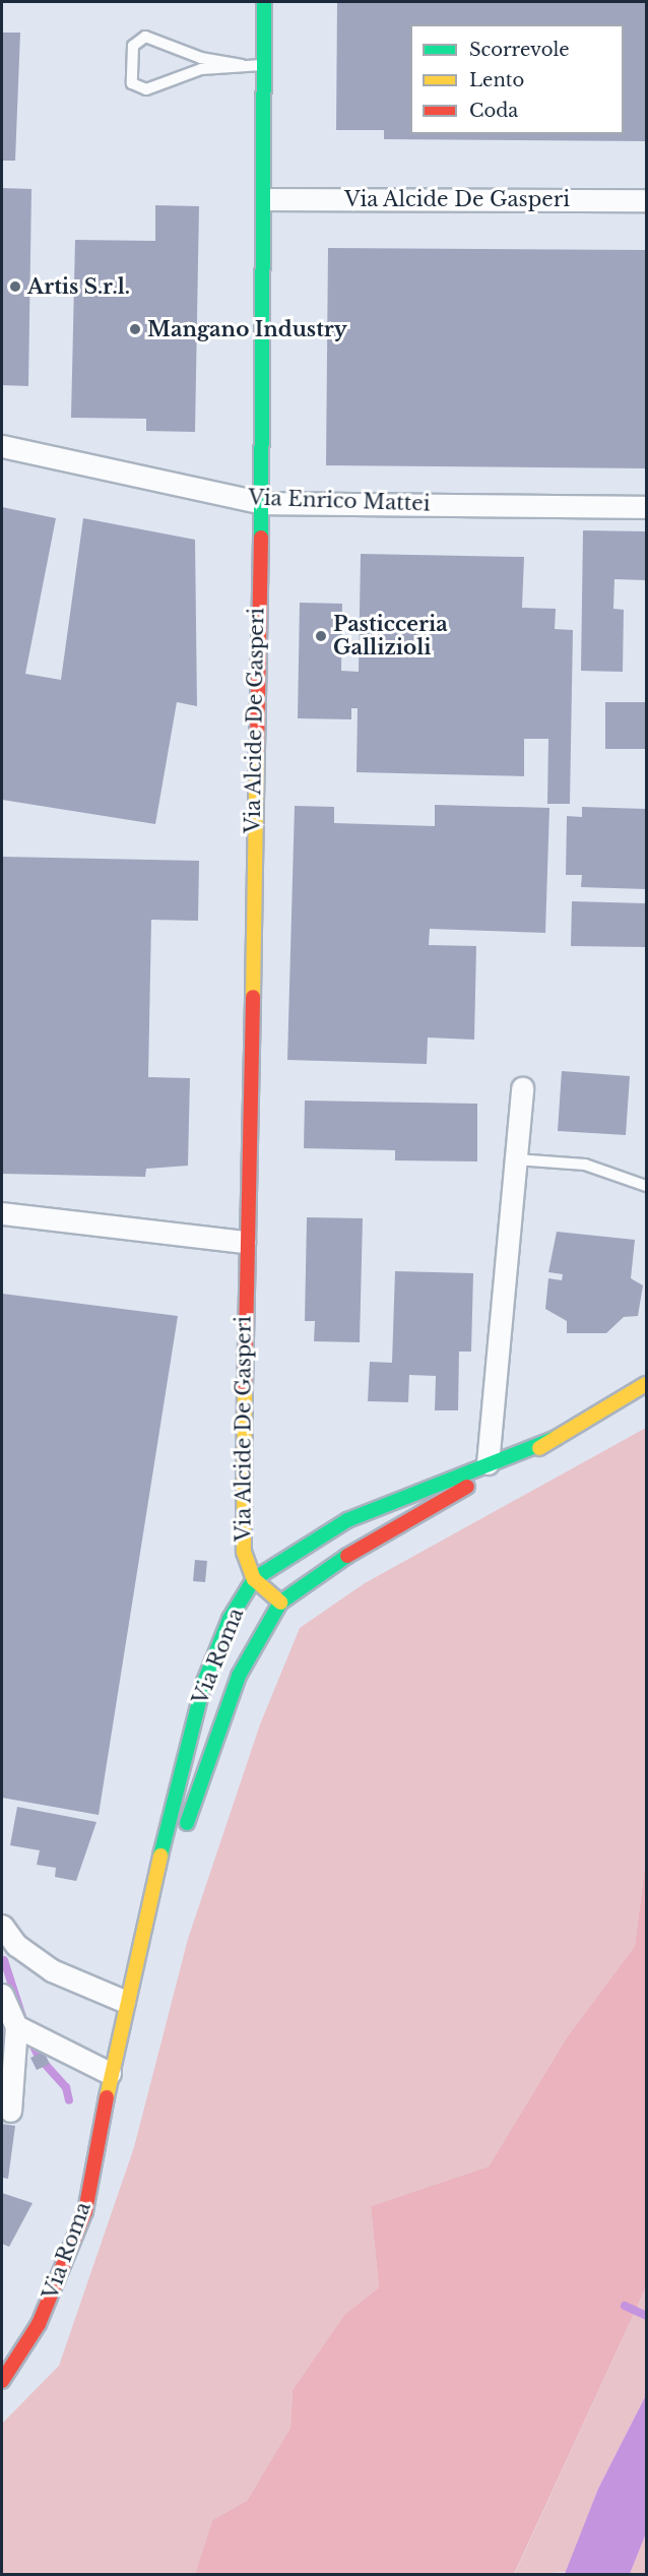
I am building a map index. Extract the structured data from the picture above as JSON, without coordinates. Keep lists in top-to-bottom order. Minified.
{"streets":{"street":["Via Alcide De Gasperi","Via Enrico Mattei","Via Roma"]},"crossings":[["Via Alcide De Gasperi","Via Enrico Mattei"],["Via Alcide De Gasperi","Via Roma"]],"places":["Artis S.r.l.","Mangano Industry","Pasticceria Gallizioli"],"legend":["Scorrevole","Lento","Coda"]}
